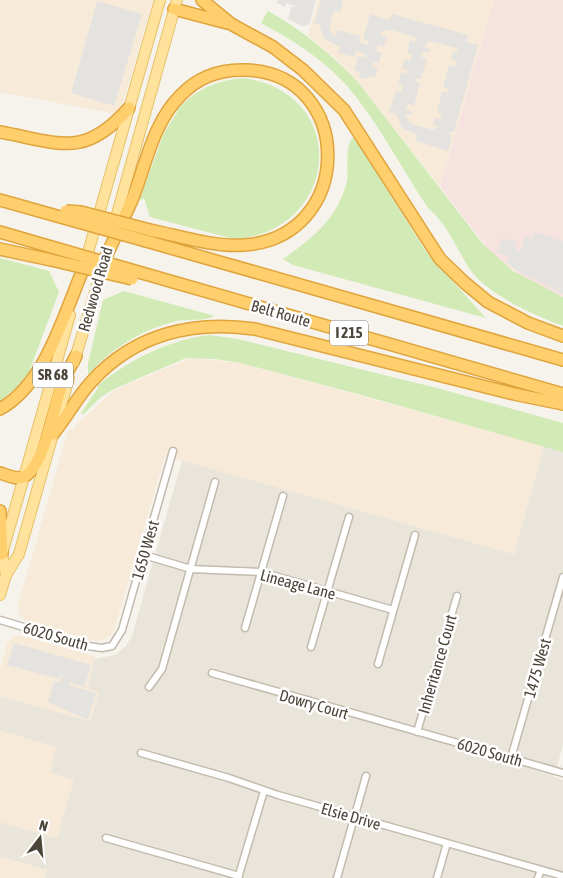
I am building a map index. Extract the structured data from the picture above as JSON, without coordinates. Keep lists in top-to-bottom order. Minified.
{"streets":{"highway":["Belt Route","I 215"],"main road":["Redwood Road","SR 68"],"street":["1650 West","Lineage Lane","6020 South","Inheritance Court","1475 West","Dowry Court","Elsie Drive"]},"crossings":[["1650 West","Lineage Lane"],["1650 West","6020 South"],["6020 South","Inheritance Court"],["6020 South","1475 West"],["6020 South","Dowry Court"],["Inheritance Court","Dowry Court"]],"north":"top"}
